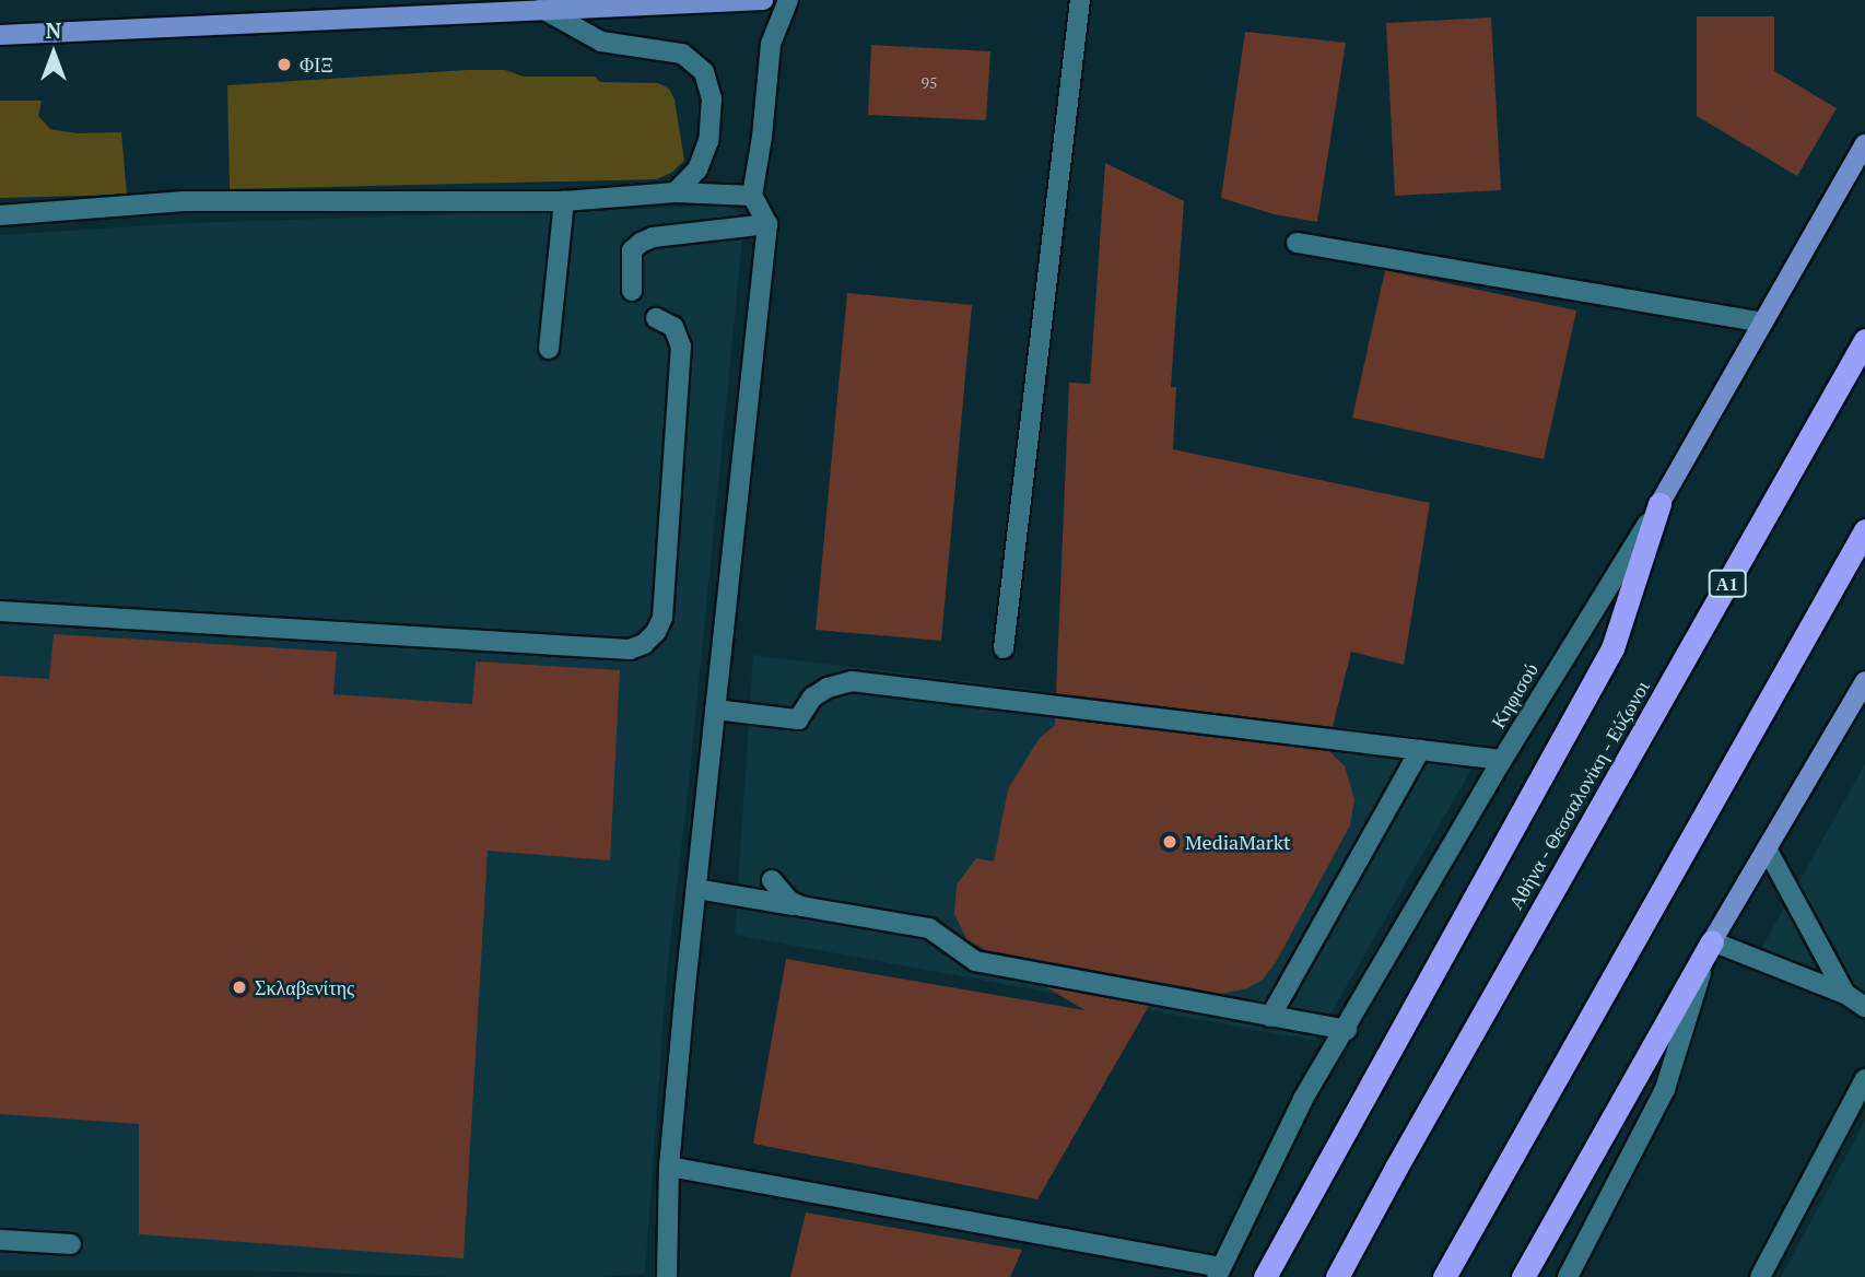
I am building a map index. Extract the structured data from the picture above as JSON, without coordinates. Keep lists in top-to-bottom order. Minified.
{"streets":{"highway":["Α1","Αθήνα - Θεσσαλονίκη - Εύζωνοι"],"main road":["Κηφισού"]},"places":["ΦΙΞ","MediaMarkt","Σκλαβενίτης"],"house_numbers":["95"],"north":"top"}
